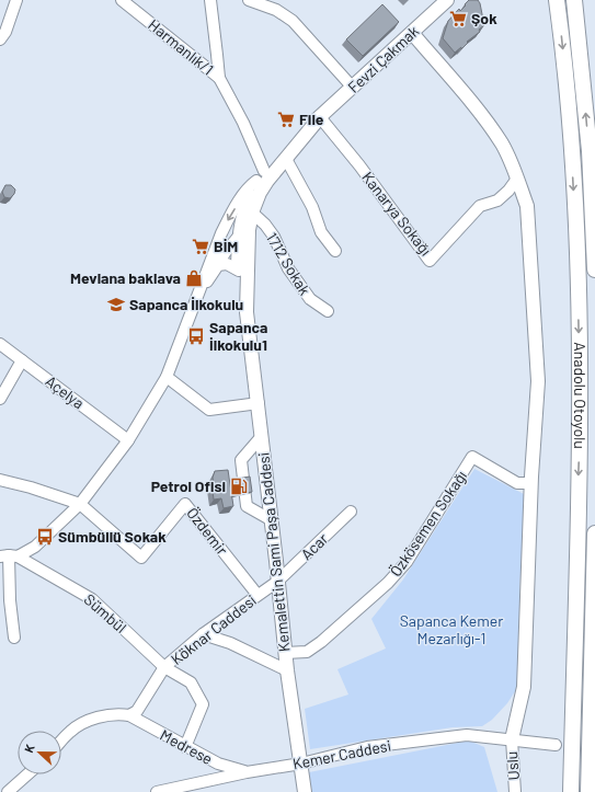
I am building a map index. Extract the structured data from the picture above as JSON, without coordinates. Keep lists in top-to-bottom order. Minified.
{"streets":{"highway":["Anadolu Otoyolu"],"main road":["Fevzi Çakmak","Kemalettin Sami Paşa Caddesi"],"street":["Harmanlık/1","Kanarya Sokağı","1712 Sokak","Açelya","Özkösemen Sokağı","Özdemir","Acar","Sümbül","Köknar Caddesi","Medrese","Kemer Caddesi","Uslu"]},"crossings":[["Fevzi Çakmak","Kanarya Sokağı"],["Fevzi Çakmak","Kemalettin Sami Paşa Caddesi"],["Kanarya Sokağı","Kemalettin Sami Paşa Caddesi"],["1712 Sokak","Kemalettin Sami Paşa Caddesi"],["Özkösemen Sokağı","Kemalettin Sami Paşa Caddesi"],["Özdemir","Köknar Caddesi"],["Acar","Kemalettin Sami Paşa Caddesi"],["Acar","Köknar Caddesi"],["Kemalettin Sami Paşa Caddesi","Köknar Caddesi"],["Kemalettin Sami Paşa Caddesi","Kemer Caddesi"],["Sümbül","Köknar Caddesi"],["Sümbül","Medrese"],["Köknar Caddesi","Medrese"],["Medrese","Kemer Caddesi"],["Kemer Caddesi","Uslu"]],"parks":["Sapanca Kemer Mezarlığı-1"],"places":{"supermarket":["Şok","File","BİM"],"shop":["Mevlana baklava"],"school or university":["Sapanca İlkokulu"],"bus stop":["Sapanca İlkokulu1","Sümbüllü Sokak"],"fuel station":["Petrol Ofisi"]},"north":"left"}
